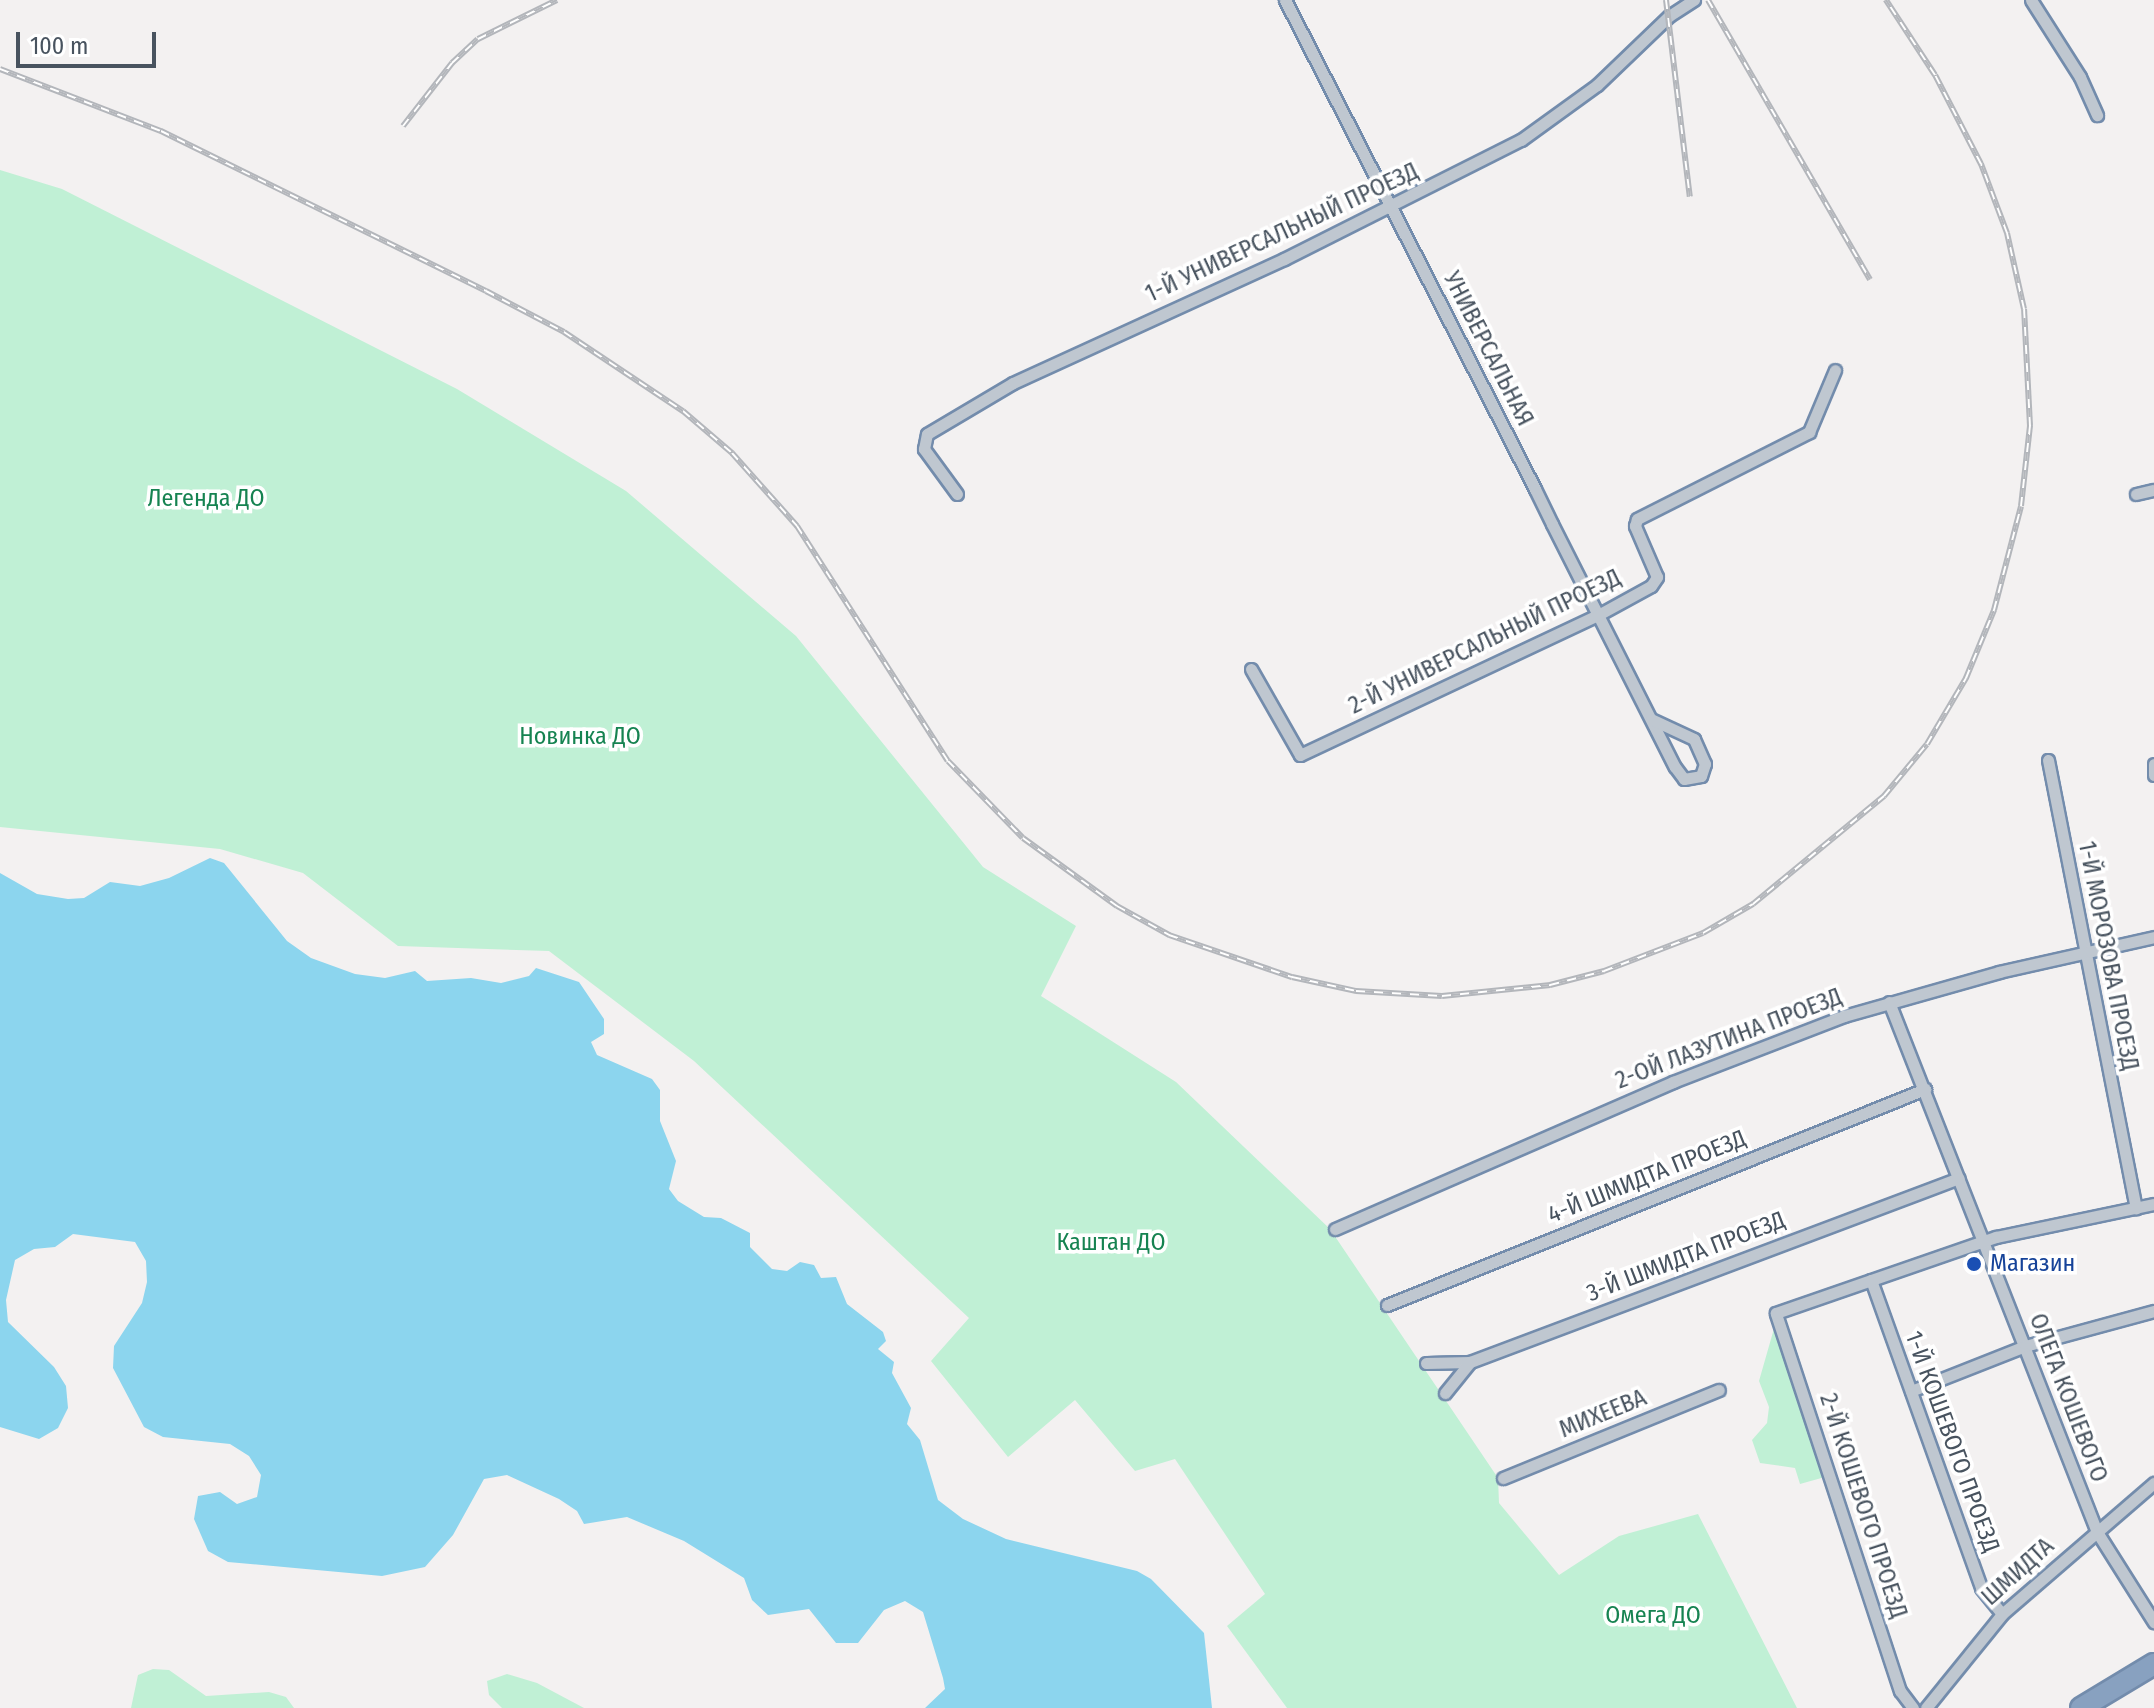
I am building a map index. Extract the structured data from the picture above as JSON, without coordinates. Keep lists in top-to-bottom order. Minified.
{"streets":{"street":["1-Й УНИВЕРСАЛЬНЫЙ ПРОЕЗД","УНИВЕРСАЛЬНАЯ","2-Й УНИВЕРСАЛЬНЫЙ ПРОЕЗД","1-Й МОРОЗОВА ПРОЕЗД","2-ОЙ ЛАЗУТИНА ПРОЕЗД","4-Й ШМИДТА ПРОЕЗД","3-Й ШМИДТА ПРОЕЗД","ОЛЕГА КОШЕВОГО","МИХЕЕВА","1-Й КОШЕВОГО ПРОЕЗД","2-Й КОШЕВОГО ПРОЕЗД","ШМИДТА"]},"crossings":[["1-Й УНИВЕРСАЛЬНЫЙ ПРОЕЗД","УНИВЕРСАЛЬНАЯ"],["УНИВЕРСАЛЬНАЯ","2-Й УНИВЕРСАЛЬНЫЙ ПРОЕЗД"],["1-Й МОРОЗОВА ПРОЕЗД","2-ОЙ ЛАЗУТИНА ПРОЕЗД"],["2-ОЙ ЛАЗУТИНА ПРОЕЗД","ОЛЕГА КОШЕВОГО"],["4-Й ШМИДТА ПРОЕЗД","ОЛЕГА КОШЕВОГО"],["3-Й ШМИДТА ПРОЕЗД","ОЛЕГА КОШЕВОГО"],["ОЛЕГА КОШЕВОГО","ШМИДТА"],["1-Й КОШЕВОГО ПРОЕЗД","2-Й КОШЕВОГО ПРОЕЗД"],["1-Й КОШЕВОГО ПРОЕЗД","ШМИДТА"]],"parks":["Легенда ДО","Новинка ДО","Каштан ДО","Омега ДО"],"places":["Магазин"],"scale_bar":"100 m"}
